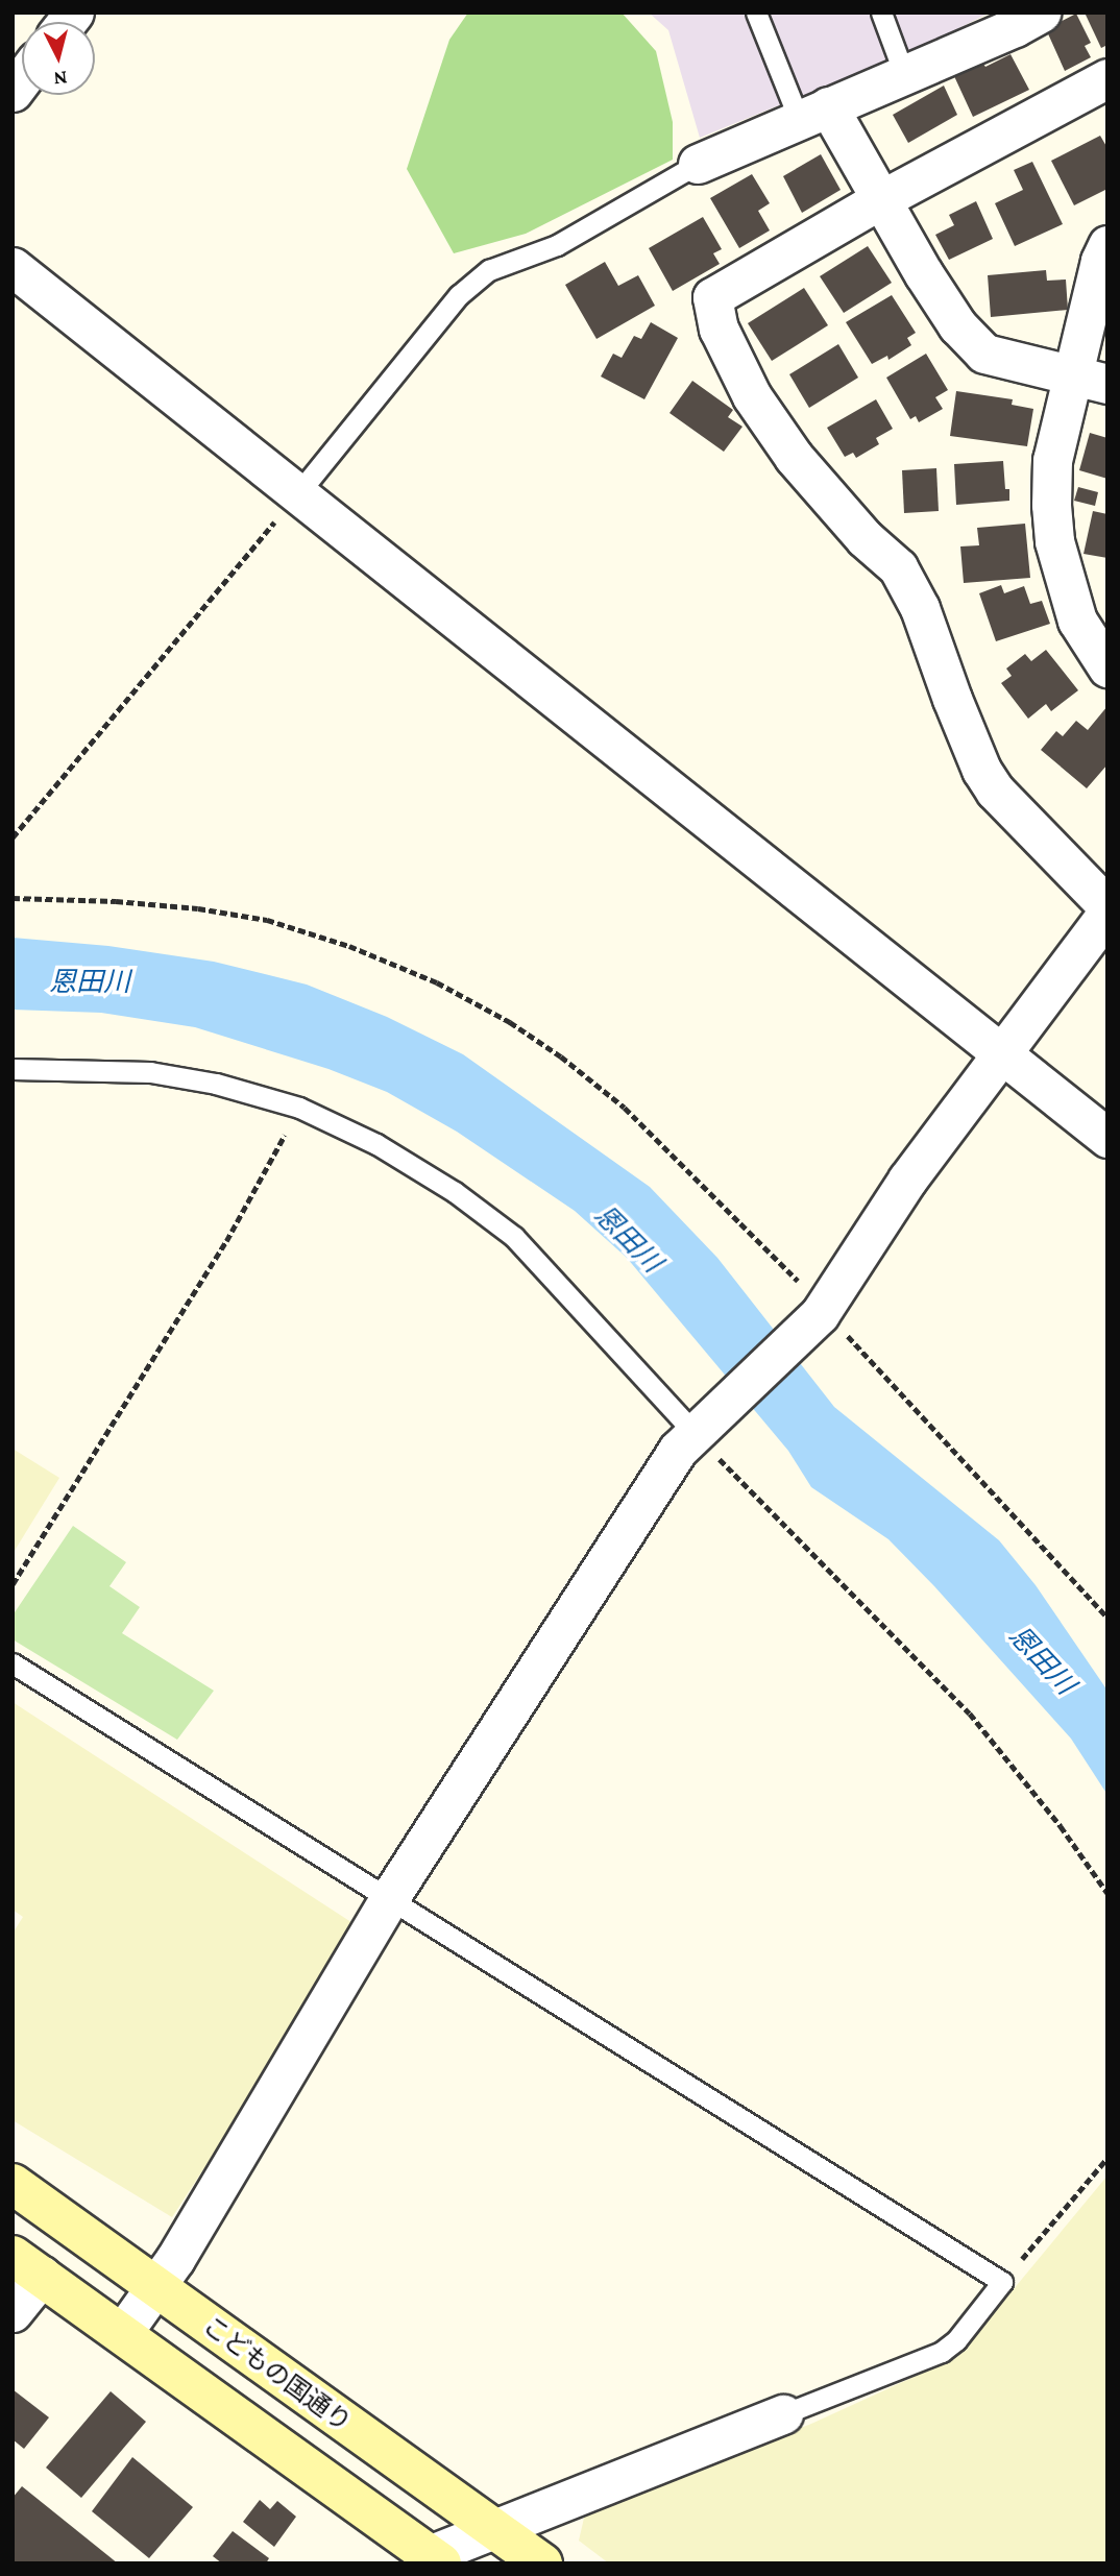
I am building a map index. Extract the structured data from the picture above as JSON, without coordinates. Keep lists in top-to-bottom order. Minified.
{"streets":{"main road":["こどもの国通り"]},"water":["恩田川"],"north":"bottom"}
